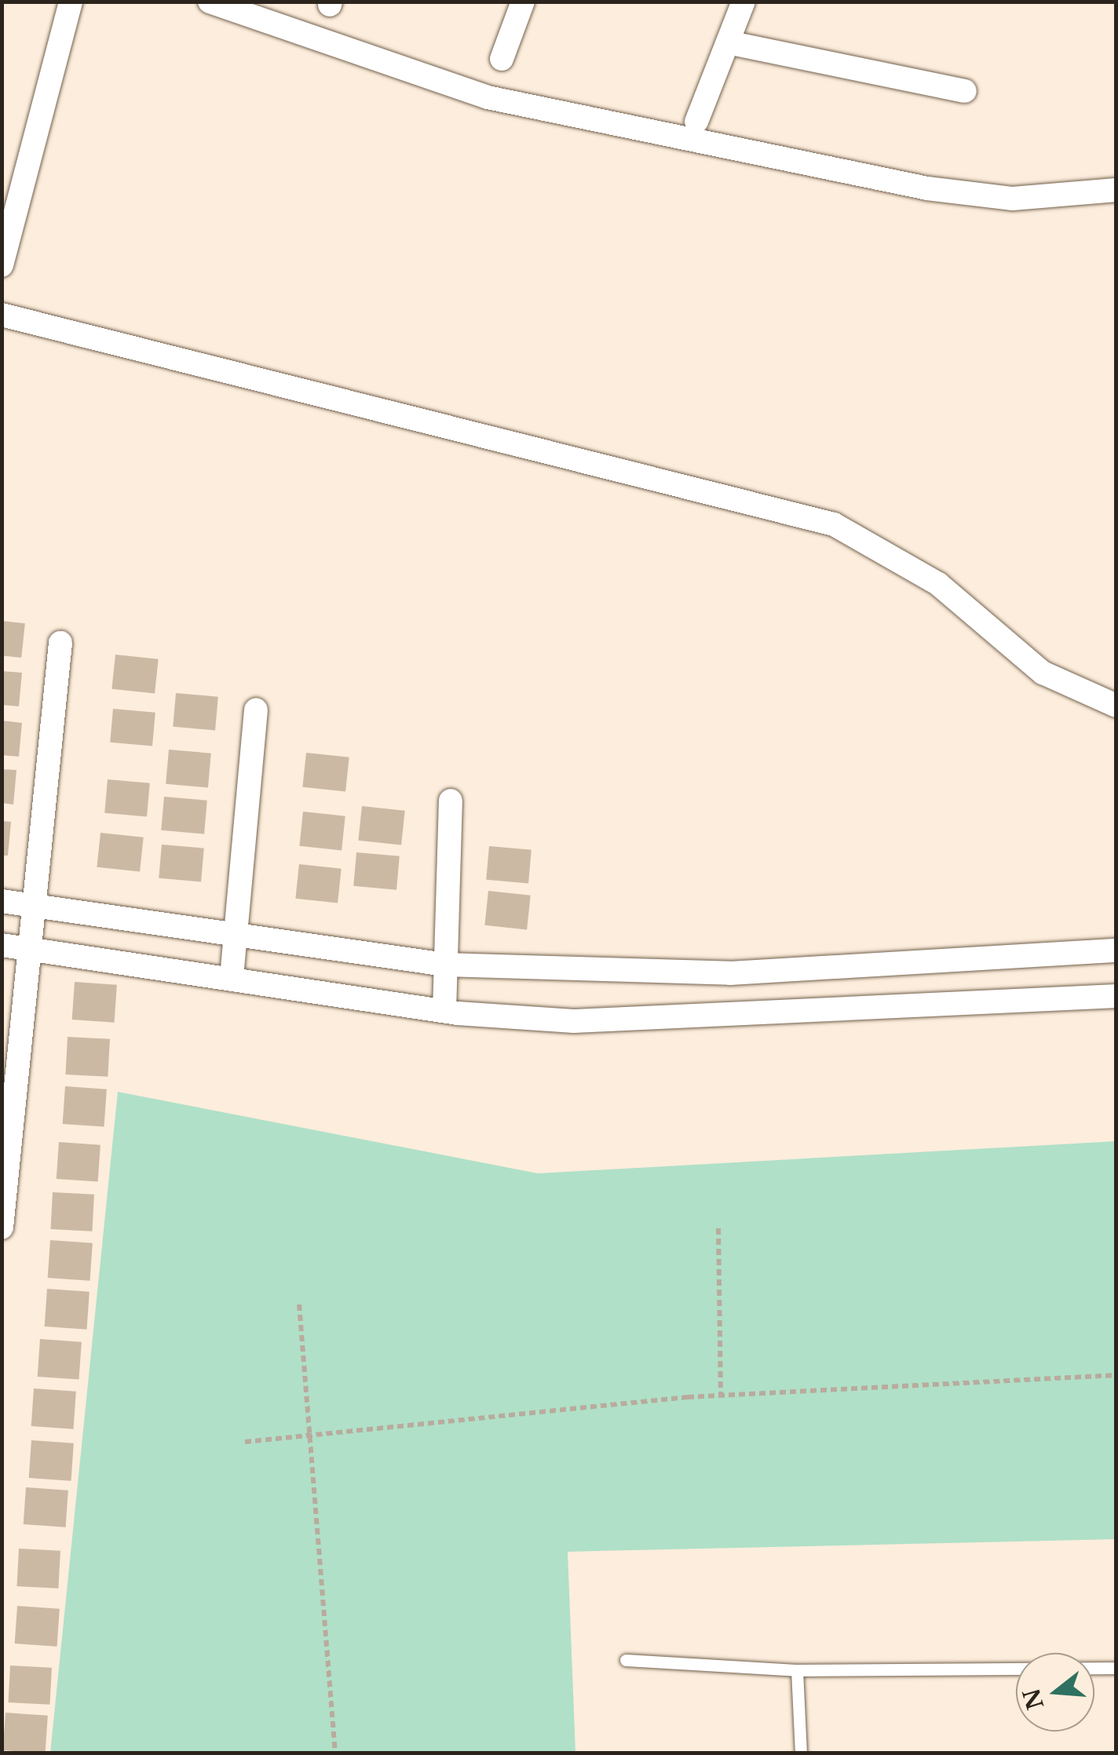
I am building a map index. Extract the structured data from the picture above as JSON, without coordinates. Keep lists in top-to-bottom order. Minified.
{"north":"left"}
